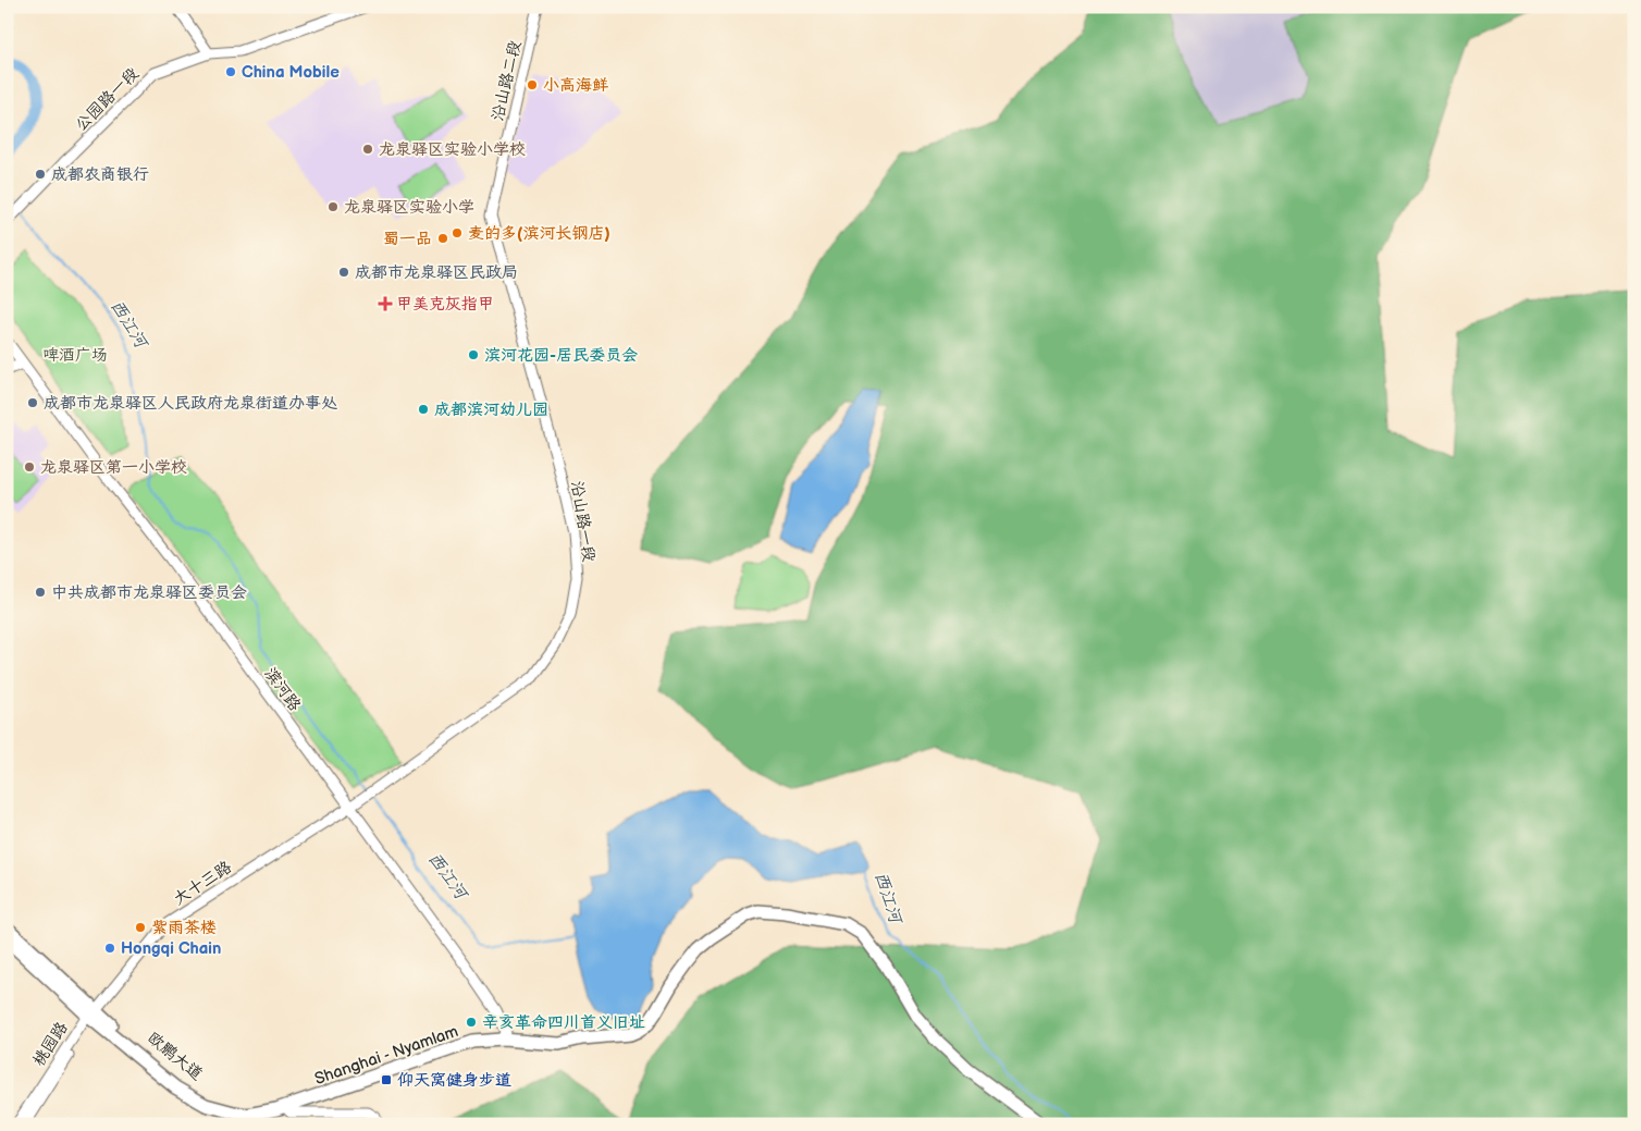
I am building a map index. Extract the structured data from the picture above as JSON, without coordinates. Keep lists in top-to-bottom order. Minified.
{"streets":{"highway":["Shanghai - Nyamlam","欧鹏大道"],"street":["沿山路二段","公园路一段","沿山路一段","滨河路","大十三路","桃园路"]},"crossings":[["沿山路二段","沿山路一段"],["沿山路一段","滨河路"],["沿山路一段","大十三路"],["滨河路","大十三路"],["滨河路","Shanghai - Nyamlam"],["滨河路","欧鹏大道"],["大十三路","桃园路"],["大十三路","Shanghai - Nyamlam"],["大十三路","欧鹏大道"],["桃园路","Shanghai - Nyamlam"],["桃园路","欧鹏大道"],["Shanghai - Nyamlam","欧鹏大道"]],"water":["西江河"],"parks":["啤酒广场"],"places":{"other":["China Mobile","小高海鲜","龙泉驿区实验小学校","成都农商银行","龙泉驿区实验小学","麦的多(滨河长钢店)","蜀一品","成都市龙泉驿区民政局","滨河花园-居民委员会","成都市龙泉驿区人民政府龙泉街道办事处","成都滨河幼儿园","龙泉驿区第一小学校","中共成都市龙泉驿区委员会","紫雨茶楼","Hongqi Chain","辛亥革命四川首义旧址"],"health":["甲美克灰指甲"],"transit":["仰天窝健身步道"]}}
